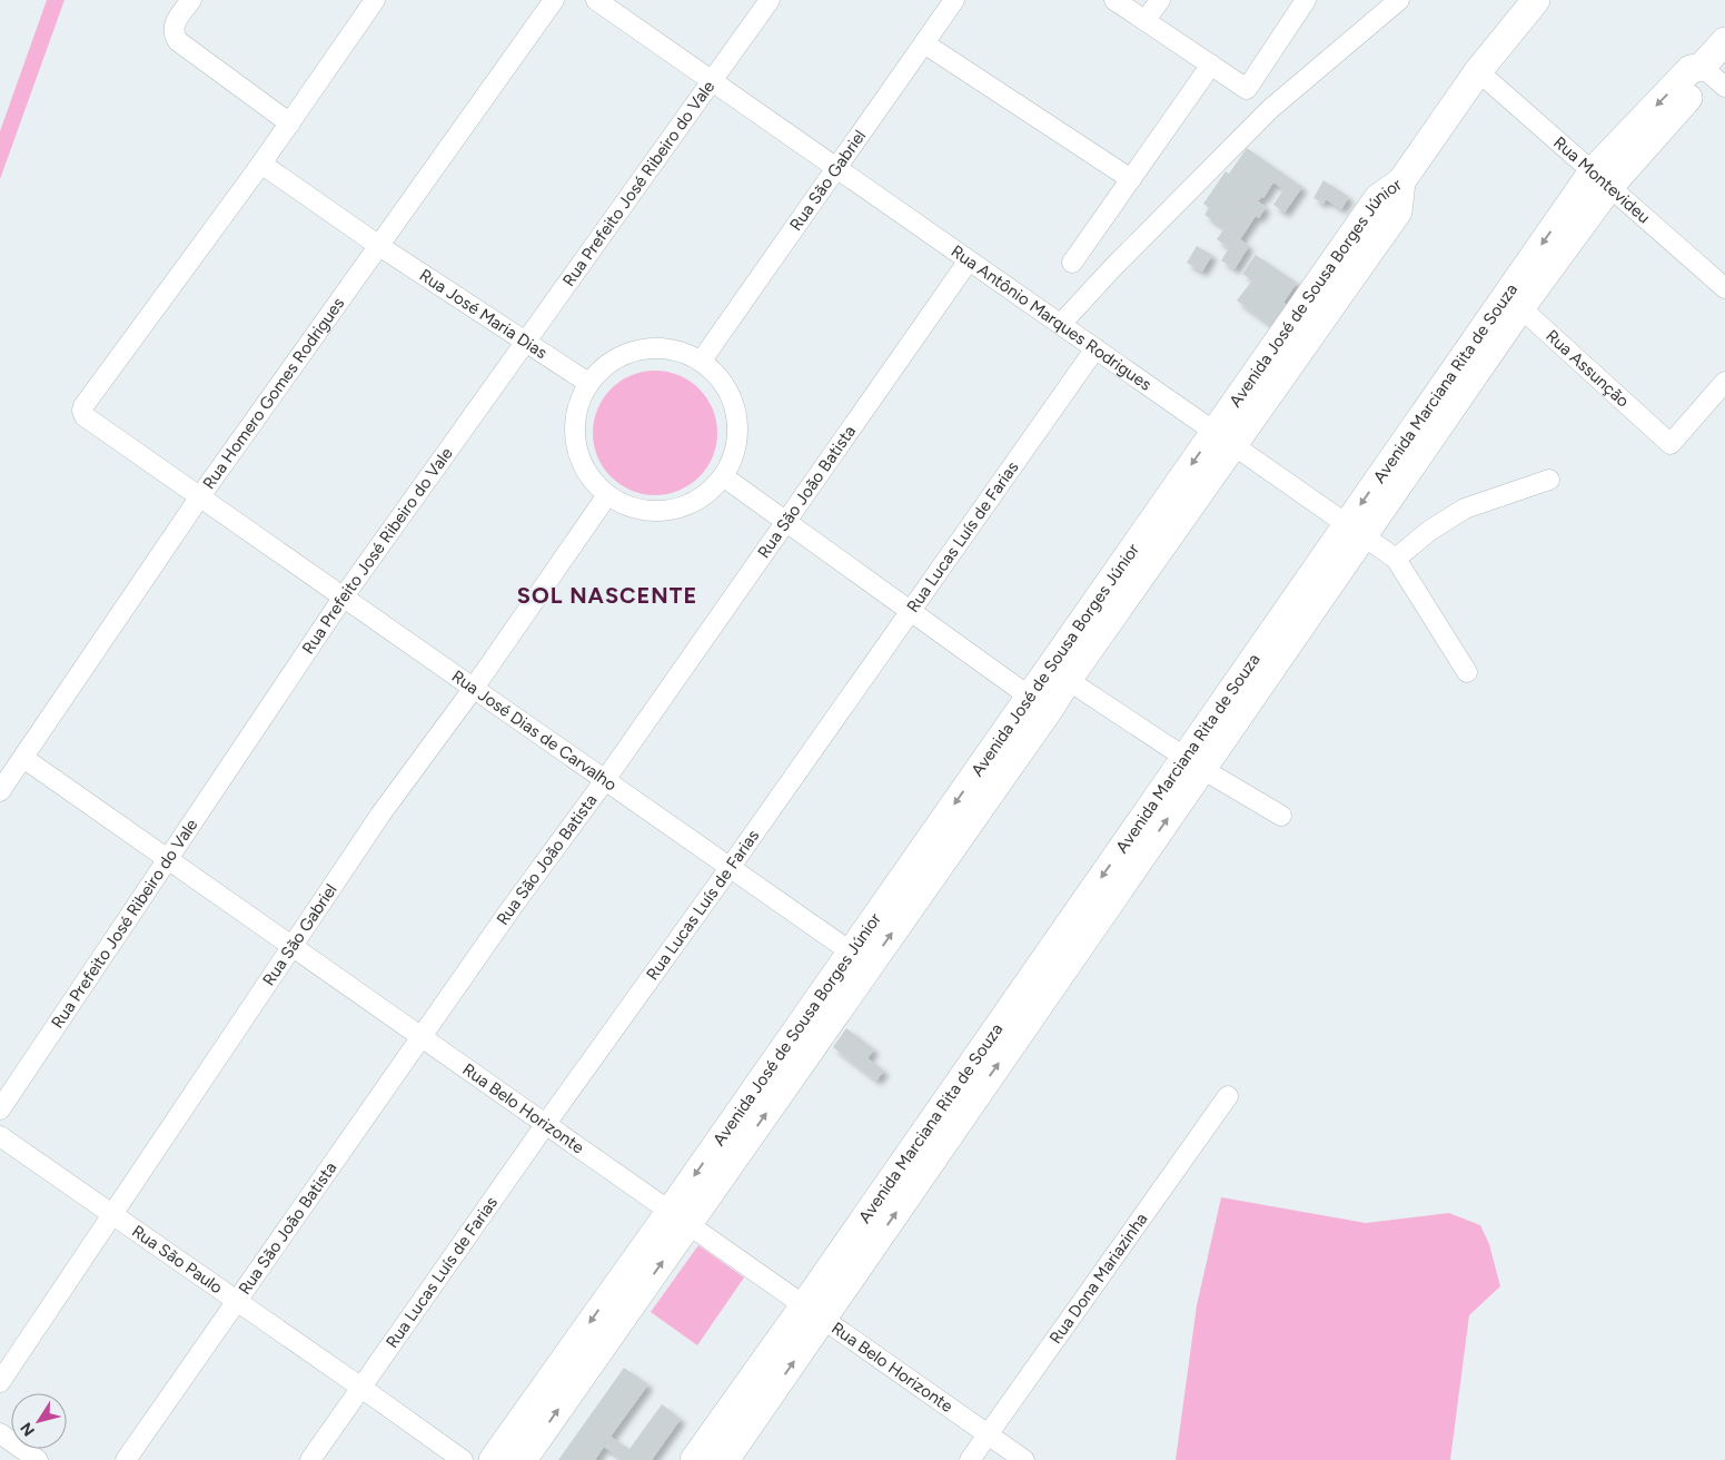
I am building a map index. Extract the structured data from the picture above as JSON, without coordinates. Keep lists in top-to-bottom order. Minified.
{"streets":{"street":["Rua Montevideu","Rua São Gabriel","Rua Prefeito José Ribeiro do Vale","Avenida José de Sousa Borges Júnior","Rua José Maria Dias","Rua Antônio Marques Rodrigues","Rua Assunção","Avenida Marciana Rita de Souza","Rua Homero Gomes Rodrigues","Rua São João Batista","Rua Lucas Luís de Farias","Rua José Dias de Carvalho","Rua Belo Horizonte","Rua São Paulo","Rua Dona Mariazinha"]},"crossings":[["Rua Montevideu","Avenida José de Sousa Borges Júnior"],["Rua Montevideu","Avenida Marciana Rita de Souza"],["Rua São Gabriel","Rua José Maria Dias"],["Rua São Gabriel","Rua Antônio Marques Rodrigues"],["Rua São Gabriel","Rua José Dias de Carvalho"],["Rua São Gabriel","Rua Belo Horizonte"],["Rua São Gabriel","Rua São Paulo"],["Rua Prefeito José Ribeiro do Vale","Rua José Maria Dias"],["Rua Prefeito José Ribeiro do Vale","Rua Antônio Marques Rodrigues"],["Rua Prefeito José Ribeiro do Vale","Rua José Dias de Carvalho"],["Rua Prefeito José Ribeiro do Vale","Rua Belo Horizonte"],["Avenida José de Sousa Borges Júnior","Rua Antônio Marques Rodrigues"],["Avenida José de Sousa Borges Júnior","Rua José Dias de Carvalho"],["Avenida José de Sousa Borges Júnior","Rua Belo Horizonte"],["Rua José Maria Dias","Rua Homero Gomes Rodrigues"],["Rua José Maria Dias","Rua José Dias de Carvalho"],["Rua Antônio Marques Rodrigues","Avenida Marciana Rita de Souza"],["Rua Antônio Marques Rodrigues","Rua São João Batista"],["Rua Antônio Marques Rodrigues","Rua Lucas Luís de Farias"],["Rua Assunção","Avenida Marciana Rita de Souza"],["Avenida Marciana Rita de Souza","Rua Belo Horizonte"],["Rua Homero Gomes Rodrigues","Rua José Dias de Carvalho"],["Rua Homero Gomes Rodrigues","Rua Belo Horizonte"],["Rua São João Batista","Rua José Dias de Carvalho"],["Rua São João Batista","Rua Belo Horizonte"],["Rua São João Batista","Rua São Paulo"],["Rua Lucas Luís de Farias","Rua José Dias de Carvalho"],["Rua Lucas Luís de Farias","Rua Belo Horizonte"],["Rua Lucas Luís de Farias","Rua São Paulo"],["Rua Belo Horizonte","Rua Dona Mariazinha"]],"districts":["SOL NASCENTE"],"north":"bottom left"}
